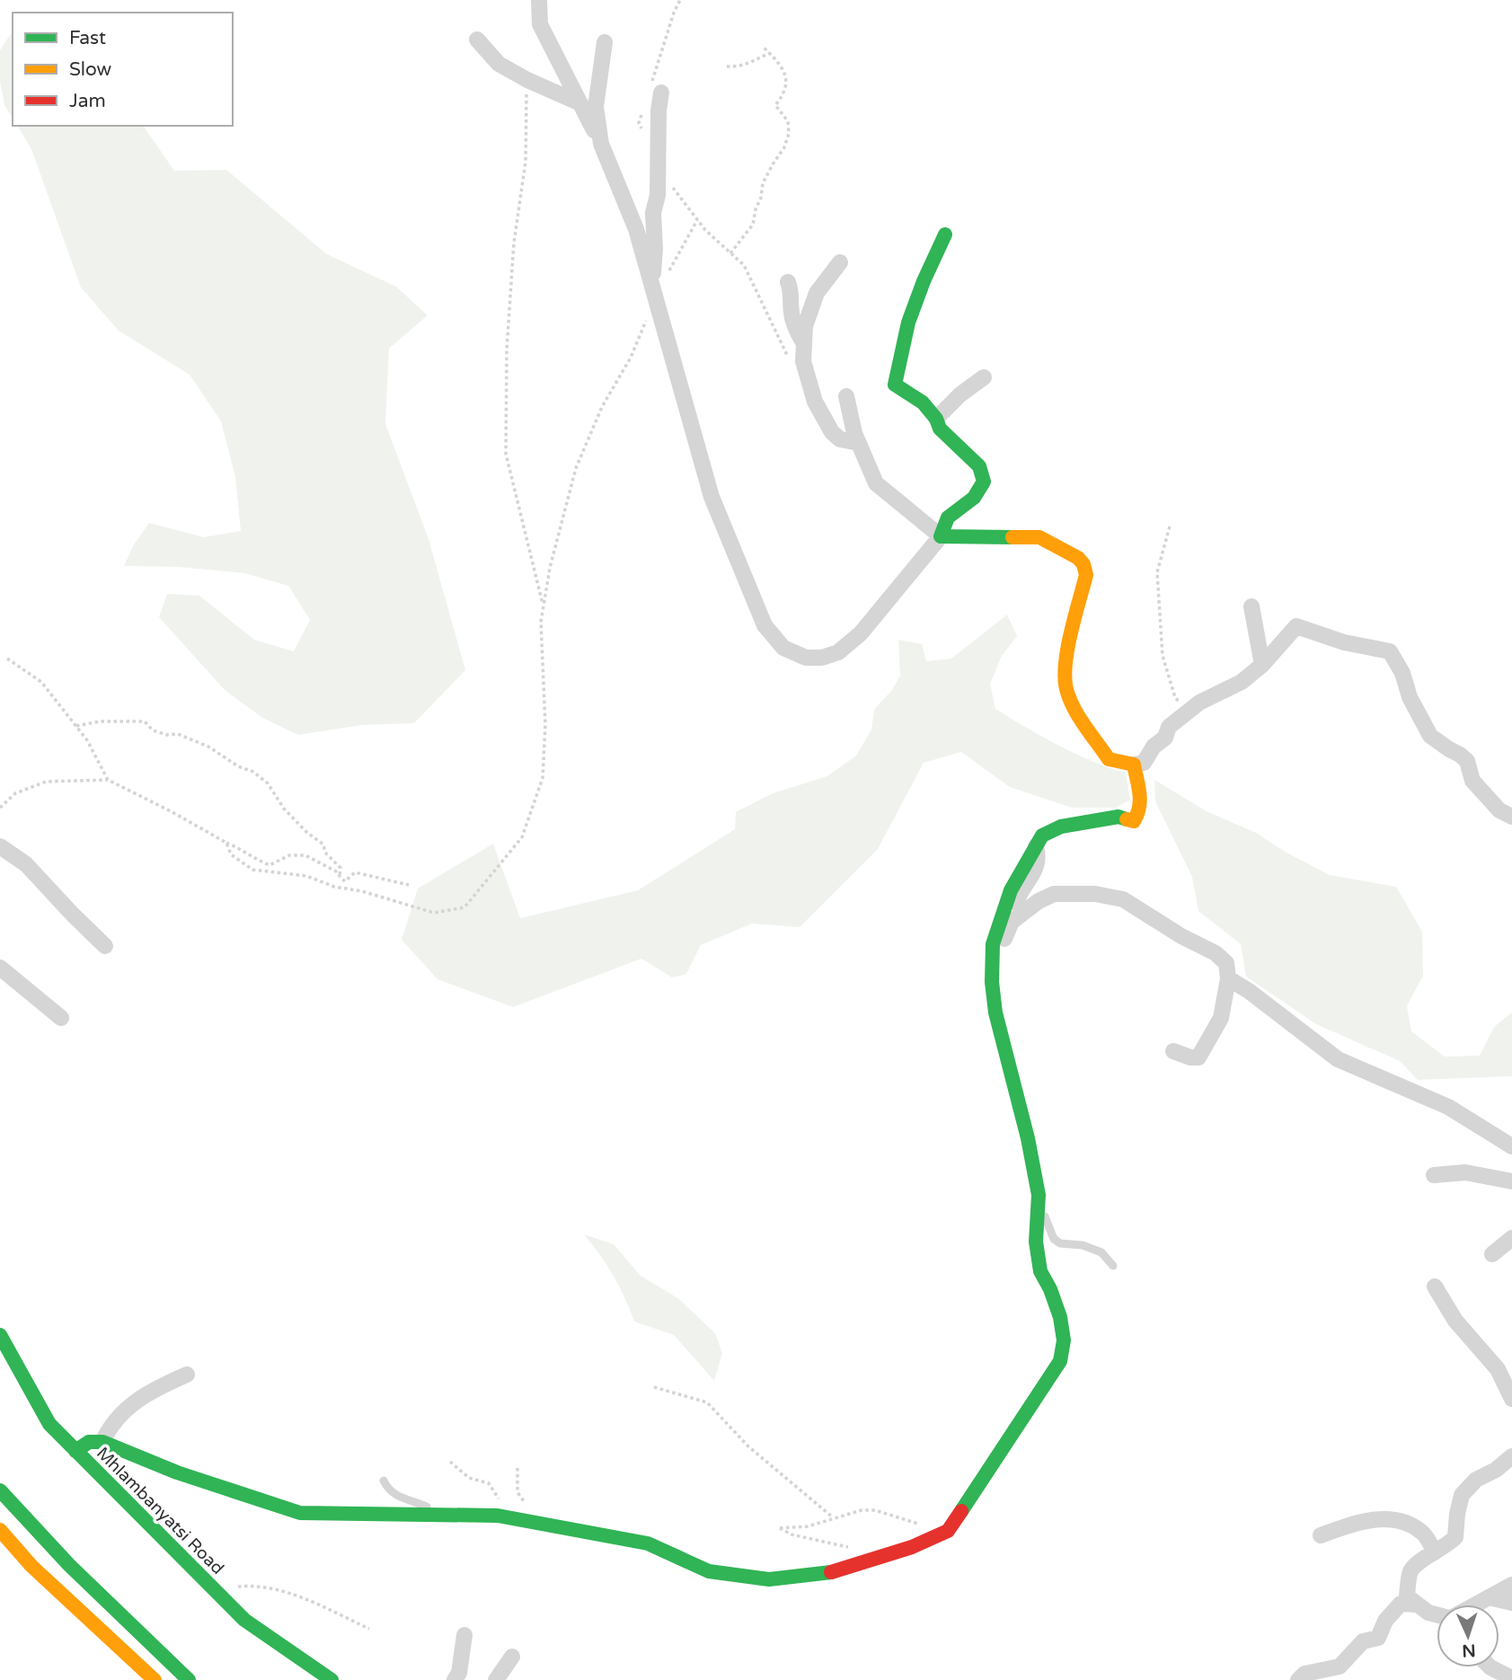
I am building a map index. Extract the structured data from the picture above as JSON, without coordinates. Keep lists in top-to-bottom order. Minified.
{"streets":{"main road":["Mhlambanyatsi Road"]},"legend":["Fast","Slow","Jam"],"north":"bottom"}
